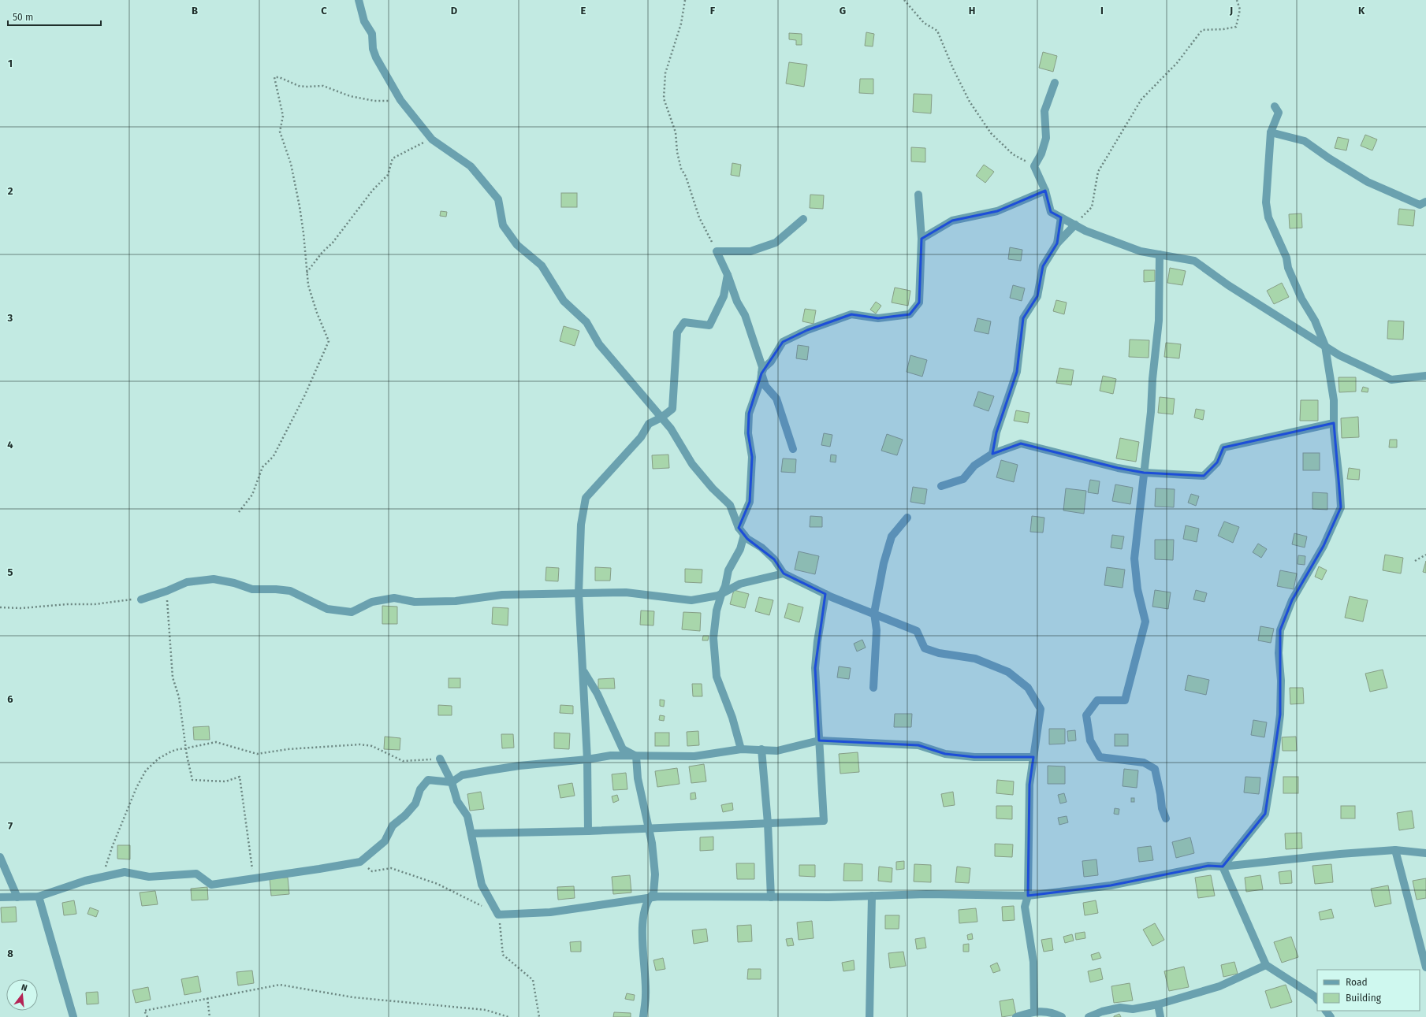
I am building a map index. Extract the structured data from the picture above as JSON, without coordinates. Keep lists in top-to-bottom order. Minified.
{"legend":["Road","Building"],"scale_bar":"50 m","north":"top","grid":{"columns":["B","C","D","E","F","G","H","I","J","K"],"rows":["1","2","3","4","5","6","7","8"]}}
